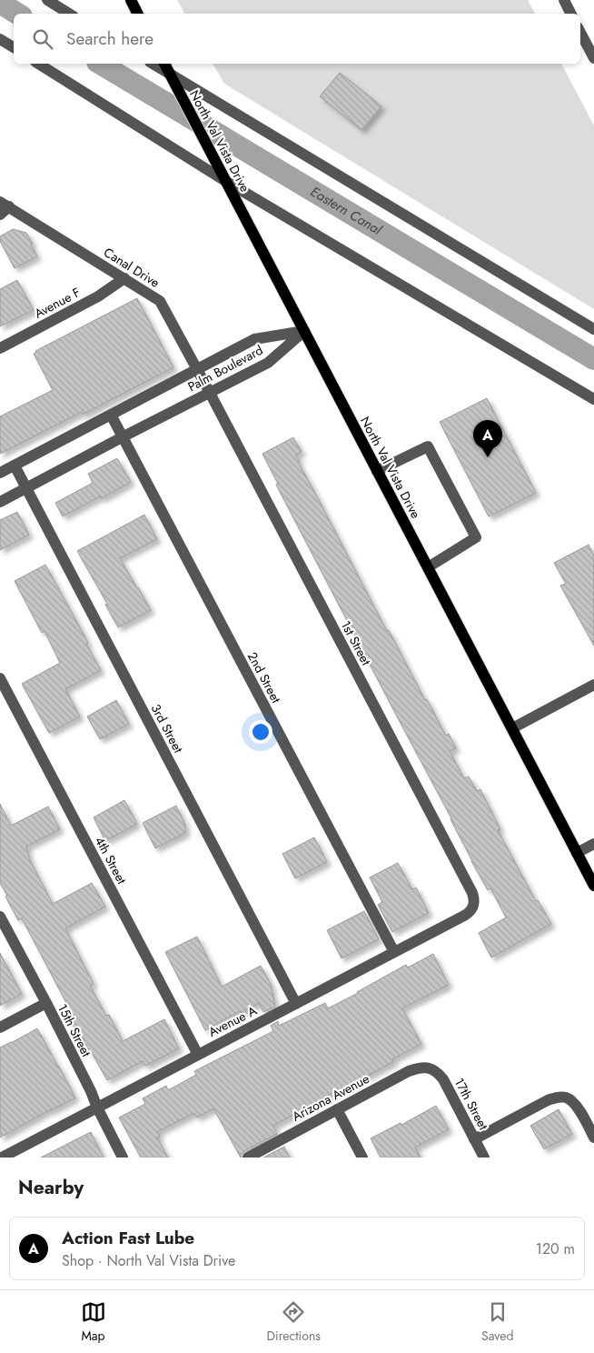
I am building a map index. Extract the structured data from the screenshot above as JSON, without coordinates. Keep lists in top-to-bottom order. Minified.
{"streets":{"main road":["North Val Vista Drive"],"lane":["Canal Drive","Avenue F","Palm Boulevard","1st Street","2nd Street","3rd Street","4th Street","Avenue A","15th Street","Arizona Avenue","17th Street"]},"crossings":[["North Val Vista Drive","Palm Boulevard"],["Canal Drive","Avenue F"],["Canal Drive","Palm Boulevard"],["Canal Drive","1st Street"],["Palm Boulevard","1st Street"],["Palm Boulevard","2nd Street"],["Palm Boulevard","3rd Street"],["1st Street","Avenue A"],["2nd Street","Avenue A"],["3rd Street","Avenue A"],["4th Street","Avenue A"],["Avenue A","15th Street"],["Arizona Avenue","17th Street"]],"water":["Eastern Canal"],"page":{"search":"Search here","pins":"A","heading":"Nearby","list":[{"mark":"A","name":"Action Fast Lube","note":"Shop · North Val Vista Drive","value":"120 m"}],"nav":["Map","Directions","Saved"]}}
